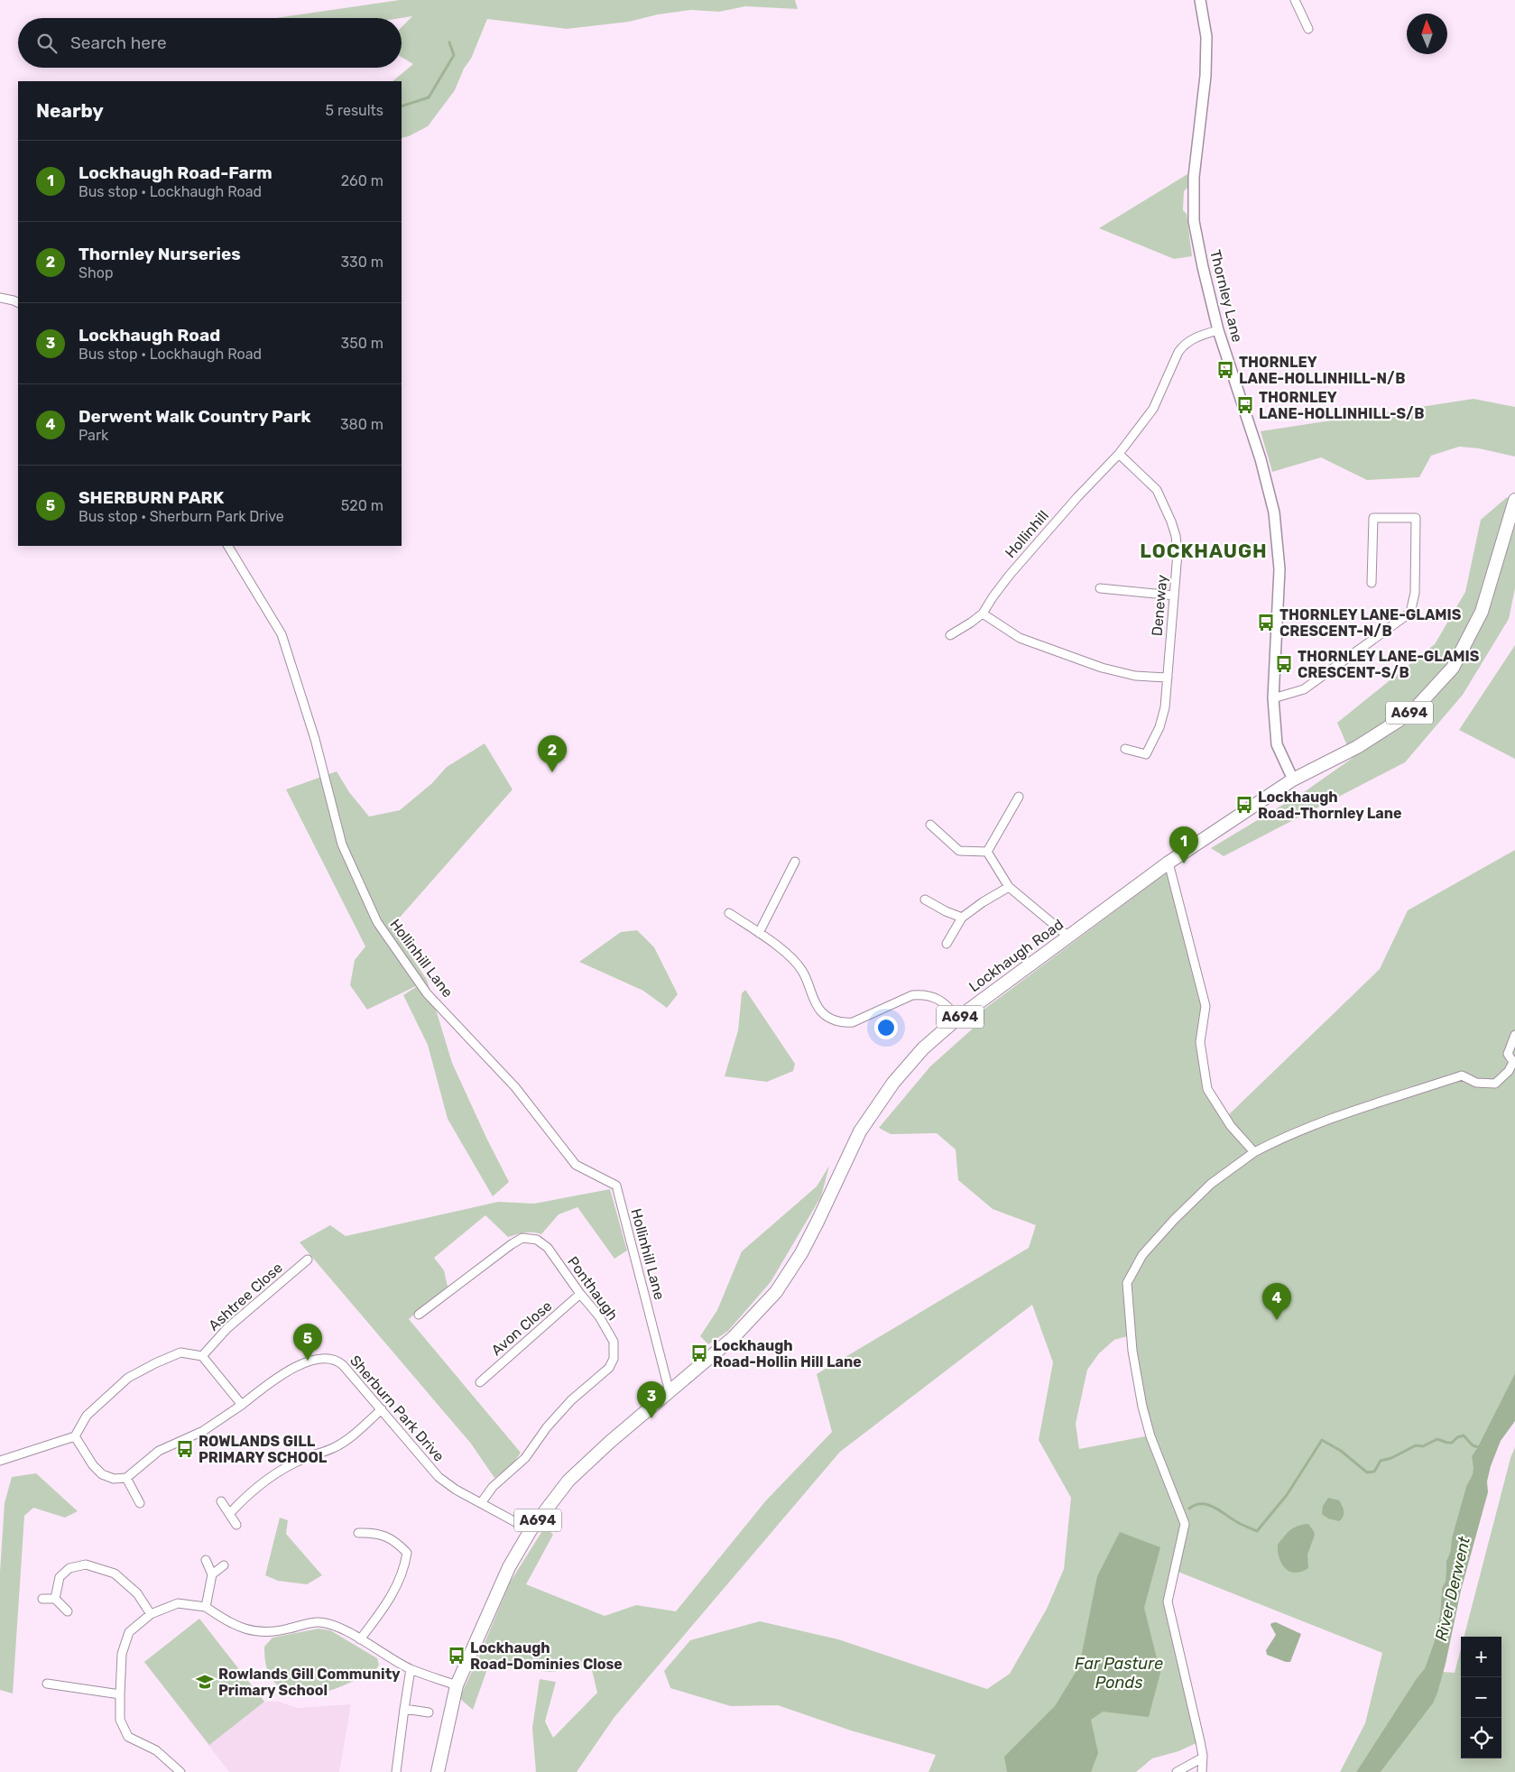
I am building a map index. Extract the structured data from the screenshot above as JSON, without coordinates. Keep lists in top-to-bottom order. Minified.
{"streets":{"main road":["A694","Lockhaugh Road"],"street":["Thornley Lane","Hollinhill","Deneway","Hollinhill Lane","Ponthaugh","Ashtree Close","Avon Close","Sherburn Park Drive"]},"crossings":[["Thornley Lane","Hollinhill"],["Thornley Lane","Lockhaugh Road"],["Hollinhill","Deneway"],["A694","Lockhaugh Road"],["A694","Hollinhill Lane"],["A694","Sherburn Park Drive"],["Lockhaugh Road","Hollinhill Lane"],["Ponthaugh","Avon Close"],["Ponthaugh","Sherburn Park Drive"]],"districts":["LOCKHAUGH"],"water":["River Derwent","Far Pasture Ponds"],"places":{"bus stop":["THORNLEY LANE-HOLLINHILL-N/B","THORNLEY LANE-HOLLINHILL-S/B","THORNLEY LANE-GLAMIS CRESCENT-N/B","THORNLEY LANE-GLAMIS CRESCENT-S/B","Lockhaugh Road-Thornley Lane","Lockhaugh Road-Hollin Hill Lane","ROWLANDS GILL PRIMARY SCHOOL","Lockhaugh Road-Dominies Close"],"school or university":["Rowlands Gill Community Primary School"]},"north":"top","page":{"search":"Search here","heading":["Nearby","5 results"],"list":[{"mark":"1","name":"Lockhaugh Road-Farm","note":"Bus stop · Lockhaugh Road","value":"260 m"},{"mark":"2","name":"Thornley Nurseries","note":"Shop","value":"330 m"},{"mark":"3","name":"Lockhaugh Road","note":"Bus stop · Lockhaugh Road","value":"350 m"},{"mark":"4","name":"Derwent Walk Country Park","note":"Park","value":"380 m"},{"mark":"5","name":"SHERBURN PARK","note":"Bus stop · Sherburn Park Drive","value":"520 m"}],"pins":["2","1","4","5","3"],"map_buttons":["+","−"]}}
